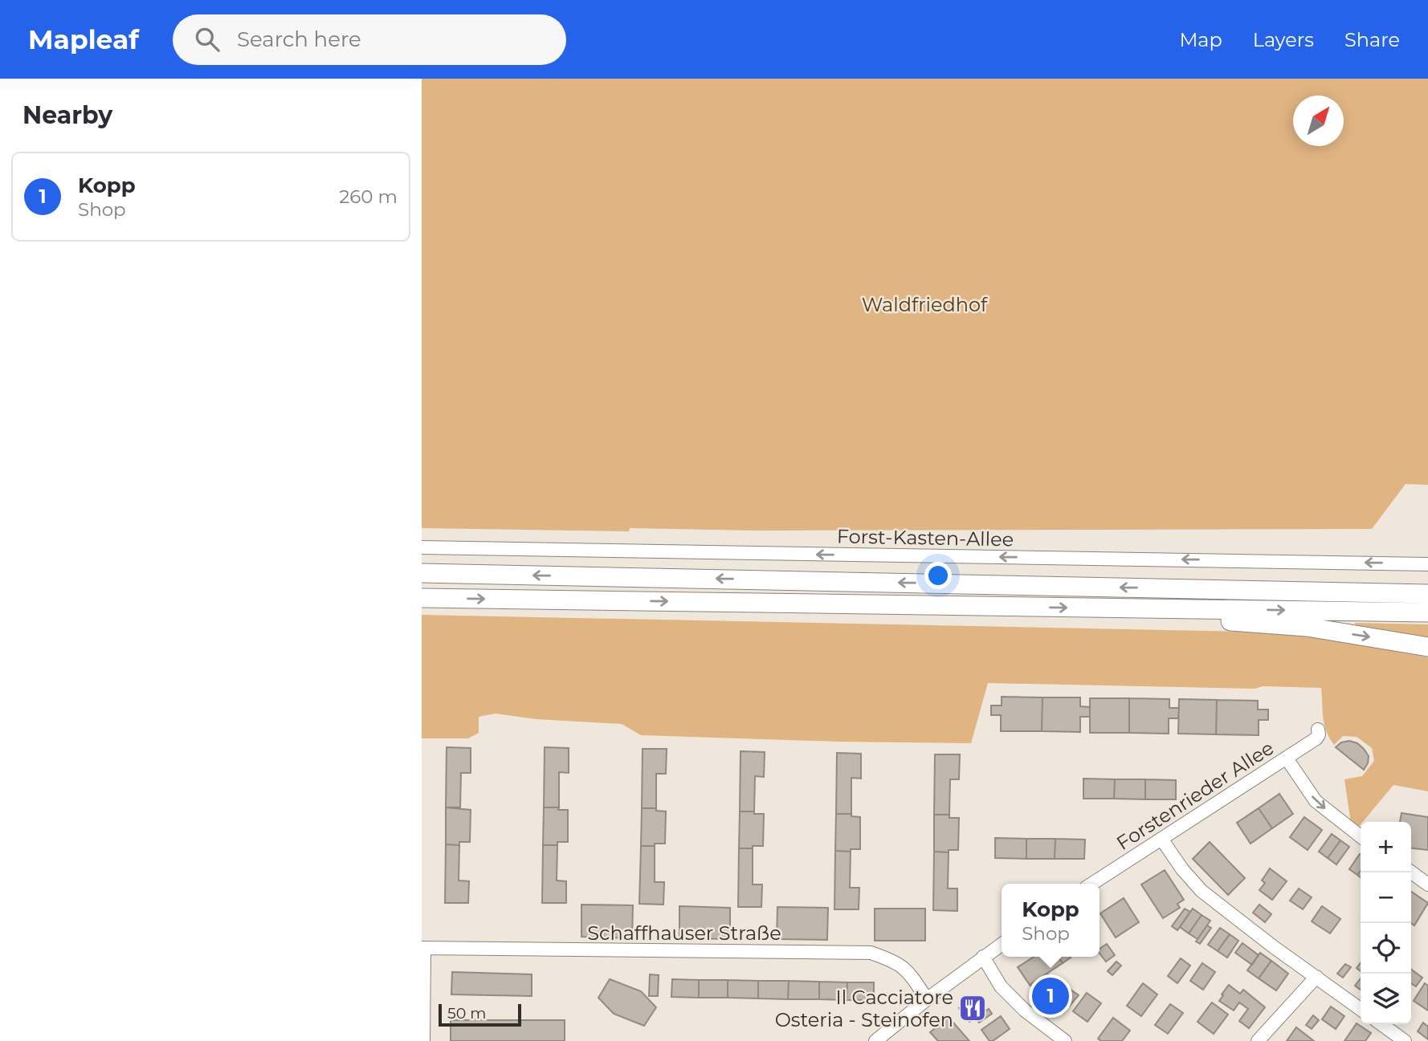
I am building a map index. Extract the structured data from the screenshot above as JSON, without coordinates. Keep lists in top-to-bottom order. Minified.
{"streets":{"street":["Forst-Kasten-Allee","Forstenrieder Allee","Schaffhauser Straße"]},"one_way":["Forst-Kasten-Allee"],"parks":["Waldfriedhof"],"places":{"restaurant":["Il Cacciatore Osteria - Steinofen"]},"scale_bar":"50 m","north":"top right","page":{"header":"Mapleaf","search":"Search here","nav":["Map","Layers","Share"],"heading":"Nearby","list":[{"mark":"1","name":"Kopp","note":"Shop","value":"260 m"}],"map_buttons":["+","−"],"popup":["Kopp","Shop"],"pins":"1","scale":"50 m"}}
